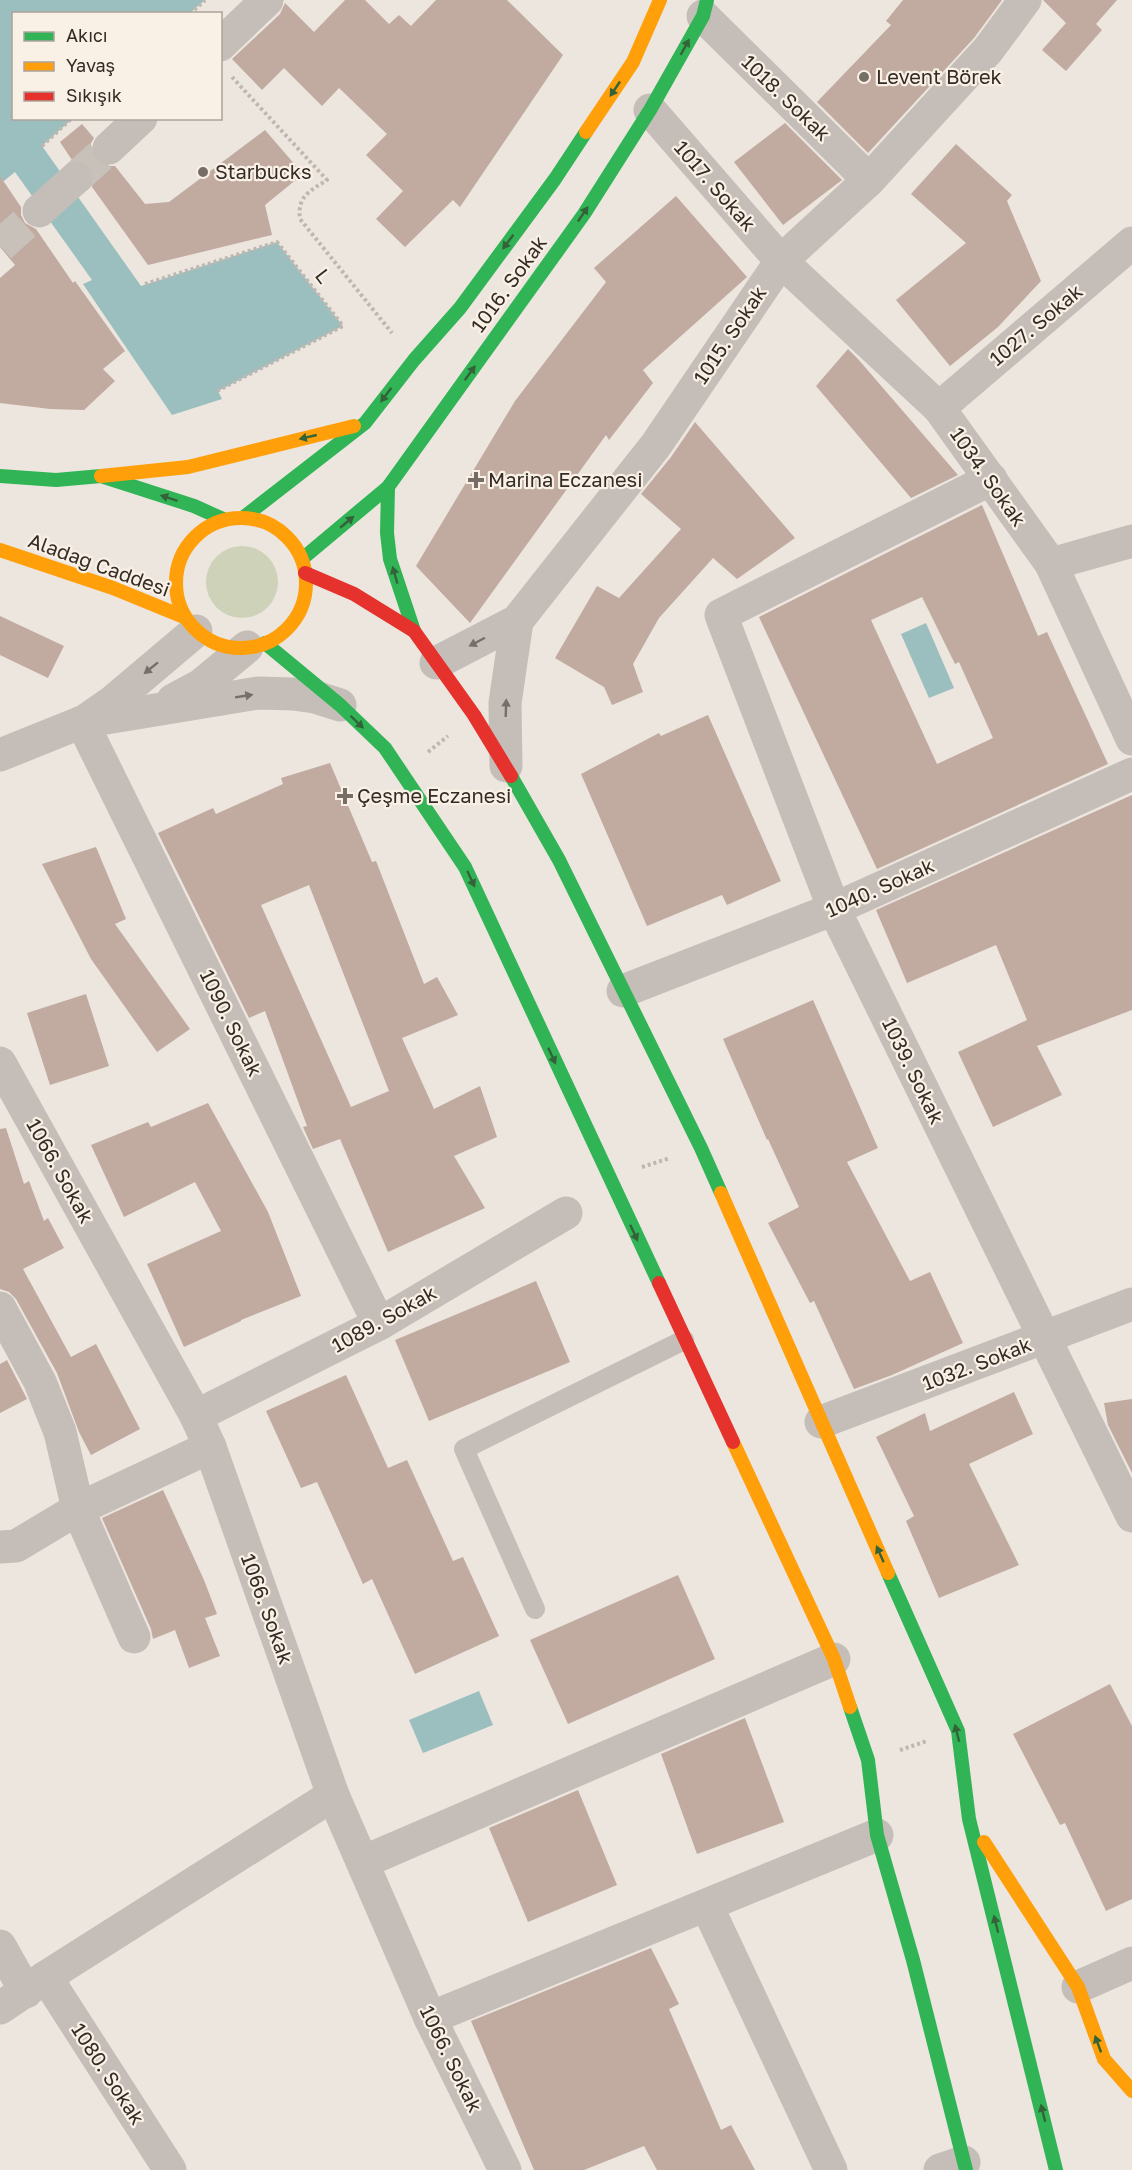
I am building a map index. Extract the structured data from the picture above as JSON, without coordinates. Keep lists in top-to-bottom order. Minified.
{"streets":{"main road":["1016. Sokak","Aladağ Caddesi"],"street":["1018. Sokak","1017. Sokak","1027. Sokak","1015. Sokak","1034. Sokak","1040. Sokak","1090. Sokak","1039. Sokak","1066. Sokak","1089. Sokak","1032. Sokak","1080. Sokak"],"path":["L"]},"crossings":[["1018. Sokak","1016. Sokak"],["1018. Sokak","1015. Sokak"],["1017. Sokak","1016. Sokak"],["1017. Sokak","1015. Sokak"],["1017. Sokak","1034. Sokak"],["1016. Sokak","Aladağ Caddesi"],["1027. Sokak","1034. Sokak"],["1015. Sokak","1034. Sokak"],["1034. Sokak","1039. Sokak"],["1040. Sokak","1039. Sokak"],["1090. Sokak","1089. Sokak"],["1039. Sokak","1032. Sokak"],["1066. Sokak","1089. Sokak"]],"places":{"other":["Levent Börek","Starbucks"],"health":["Marina Eczanesi","Çeşme Eczanesi"]},"legend":["Akıcı","Yavaş","Sıkışık"]}
